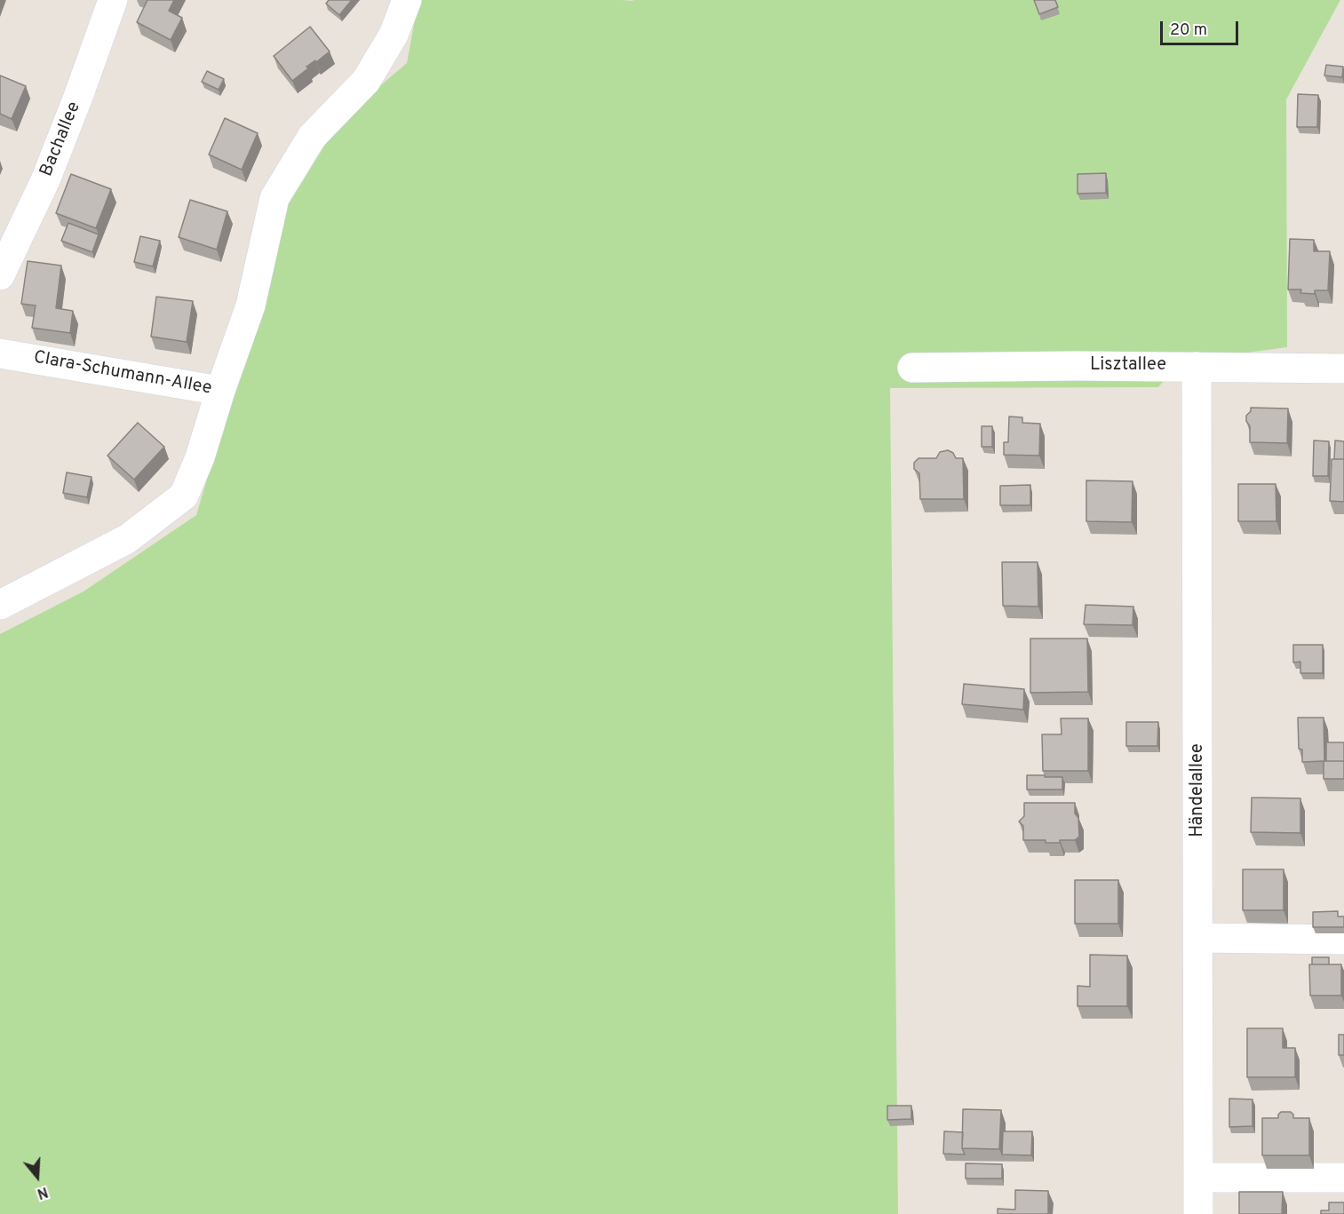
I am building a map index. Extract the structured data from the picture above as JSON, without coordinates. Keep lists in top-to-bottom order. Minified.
{"streets":{"street":["Bachallee","Lisztallee","Clara-Schumann-Allee","Händelallee"]},"crossings":[["Lisztallee","Händelallee"]],"scale_bar":"20 m","north":"bottom"}
